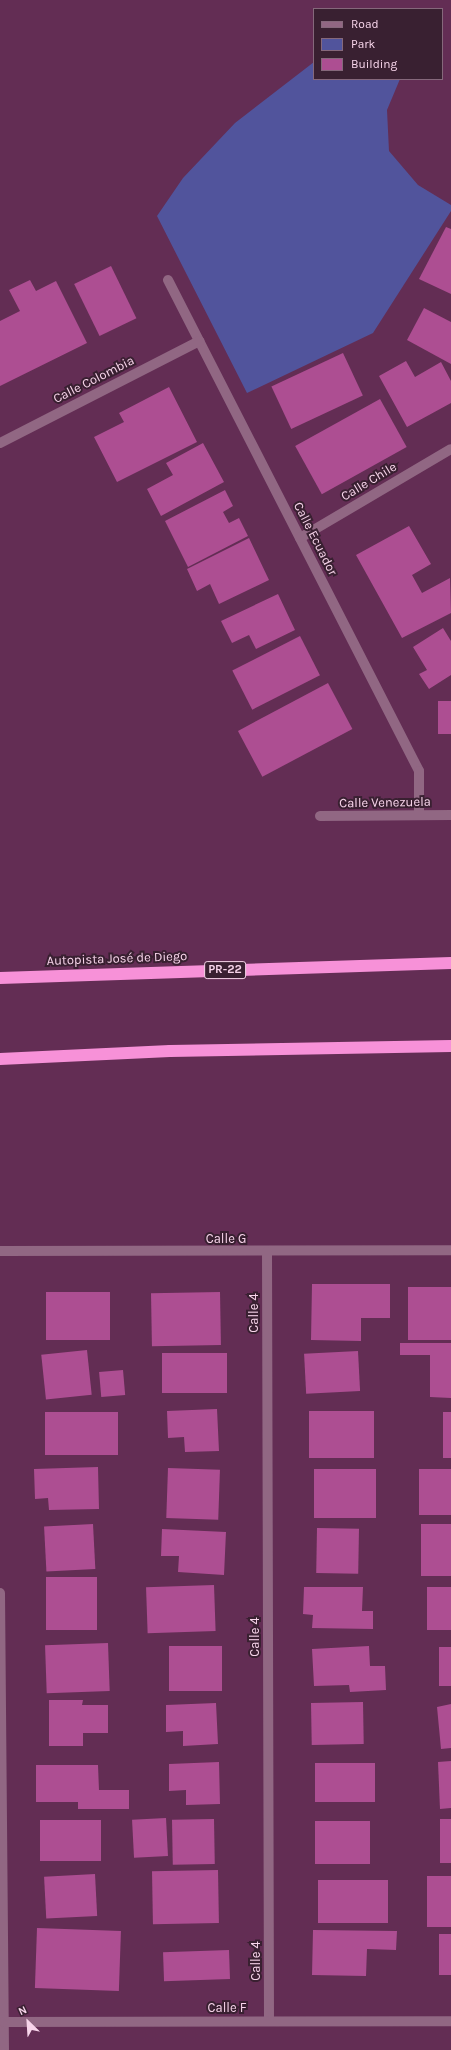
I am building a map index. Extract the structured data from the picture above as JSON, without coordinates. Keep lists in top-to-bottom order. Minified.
{"streets":{"highway":["Autopista José de Diego","PR-22"],"street":["Calle Colombia","Calle Chile","Calle Ecuador","Calle Venezuela","Calle G","Calle 4","Calle F"]},"crossings":[["Calle Colombia","Calle Ecuador"],["Calle Chile","Calle Ecuador"],["Calle Ecuador","Calle Venezuela"],["Calle G","Calle 4"],["Calle 4","Calle F"]],"legend":["Road","Park","Building"],"north":"top left"}
